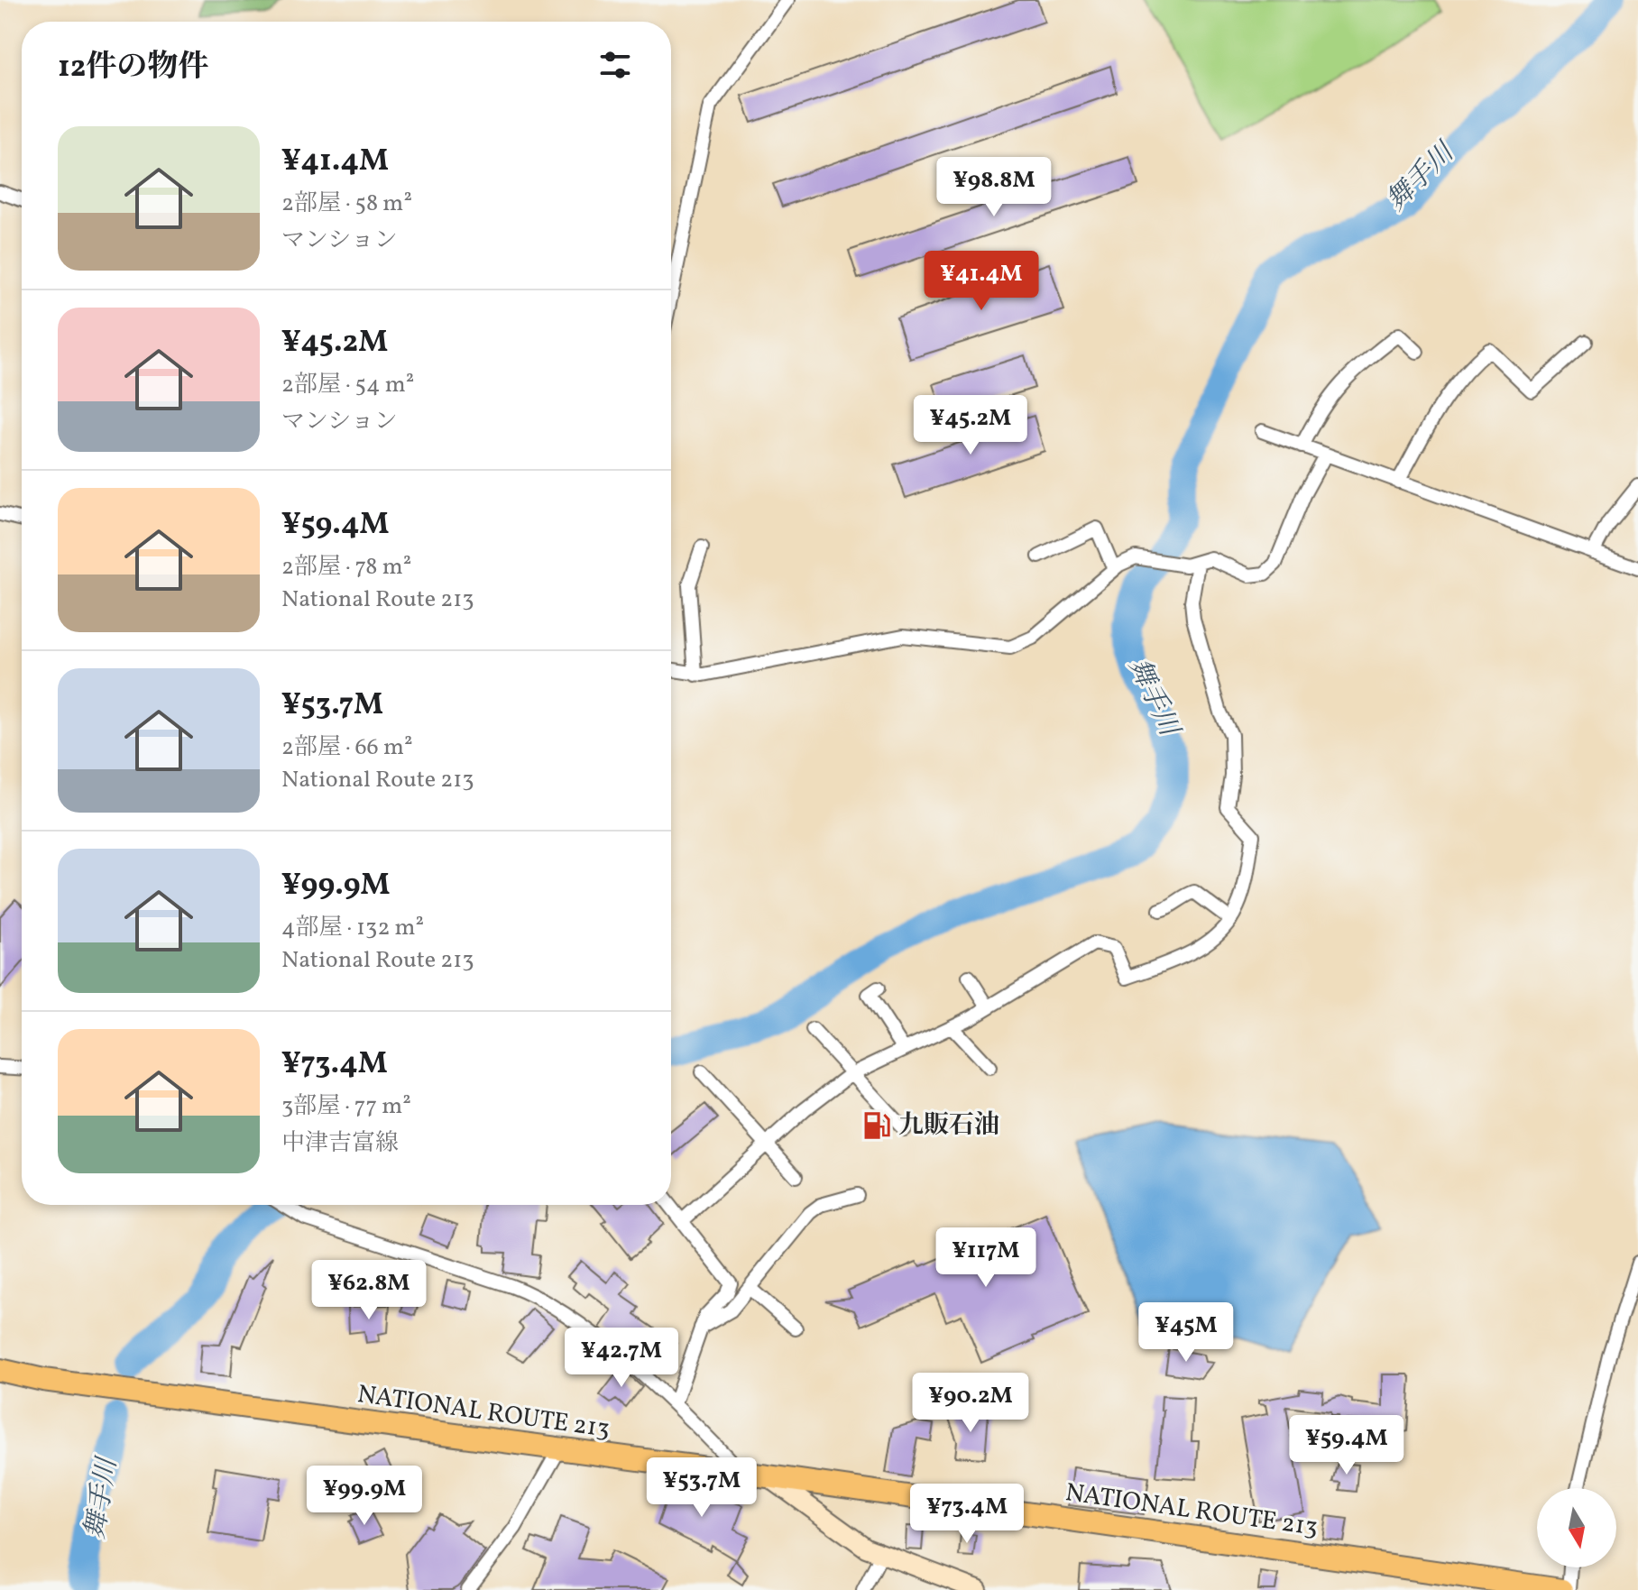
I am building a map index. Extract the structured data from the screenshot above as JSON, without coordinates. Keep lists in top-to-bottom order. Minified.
{"streets":{"highway":["NATIONAL ROUTE 213"]},"water":["舞手川"],"places":{"fuel station":["九販石油"]},"north":"bottom","page":{"heading":"12件の物件","list":[{"name":"¥41.4M","note":"2部屋 · 58 m² · マンション"},{"name":"¥45.2M","note":"2部屋 · 54 m² · マンション"},{"name":"¥59.4M","note":"2部屋 · 78 m² · National Route 213"},{"name":"¥53.7M","note":"2部屋 · 66 m² · National Route 213"},{"name":"¥99.9M","note":"4部屋 · 132 m² · National Route 213"},{"name":"¥73.4M","note":"3部屋 · 77 m² · 中津吉富線"}],"price":["¥98.8M","¥41.4M","¥45.2M","¥117M","¥62.8M","¥45M","¥42.7M","¥90.2M","¥59.4M","¥53.7M","¥99.9M","¥73.4M"]}}
